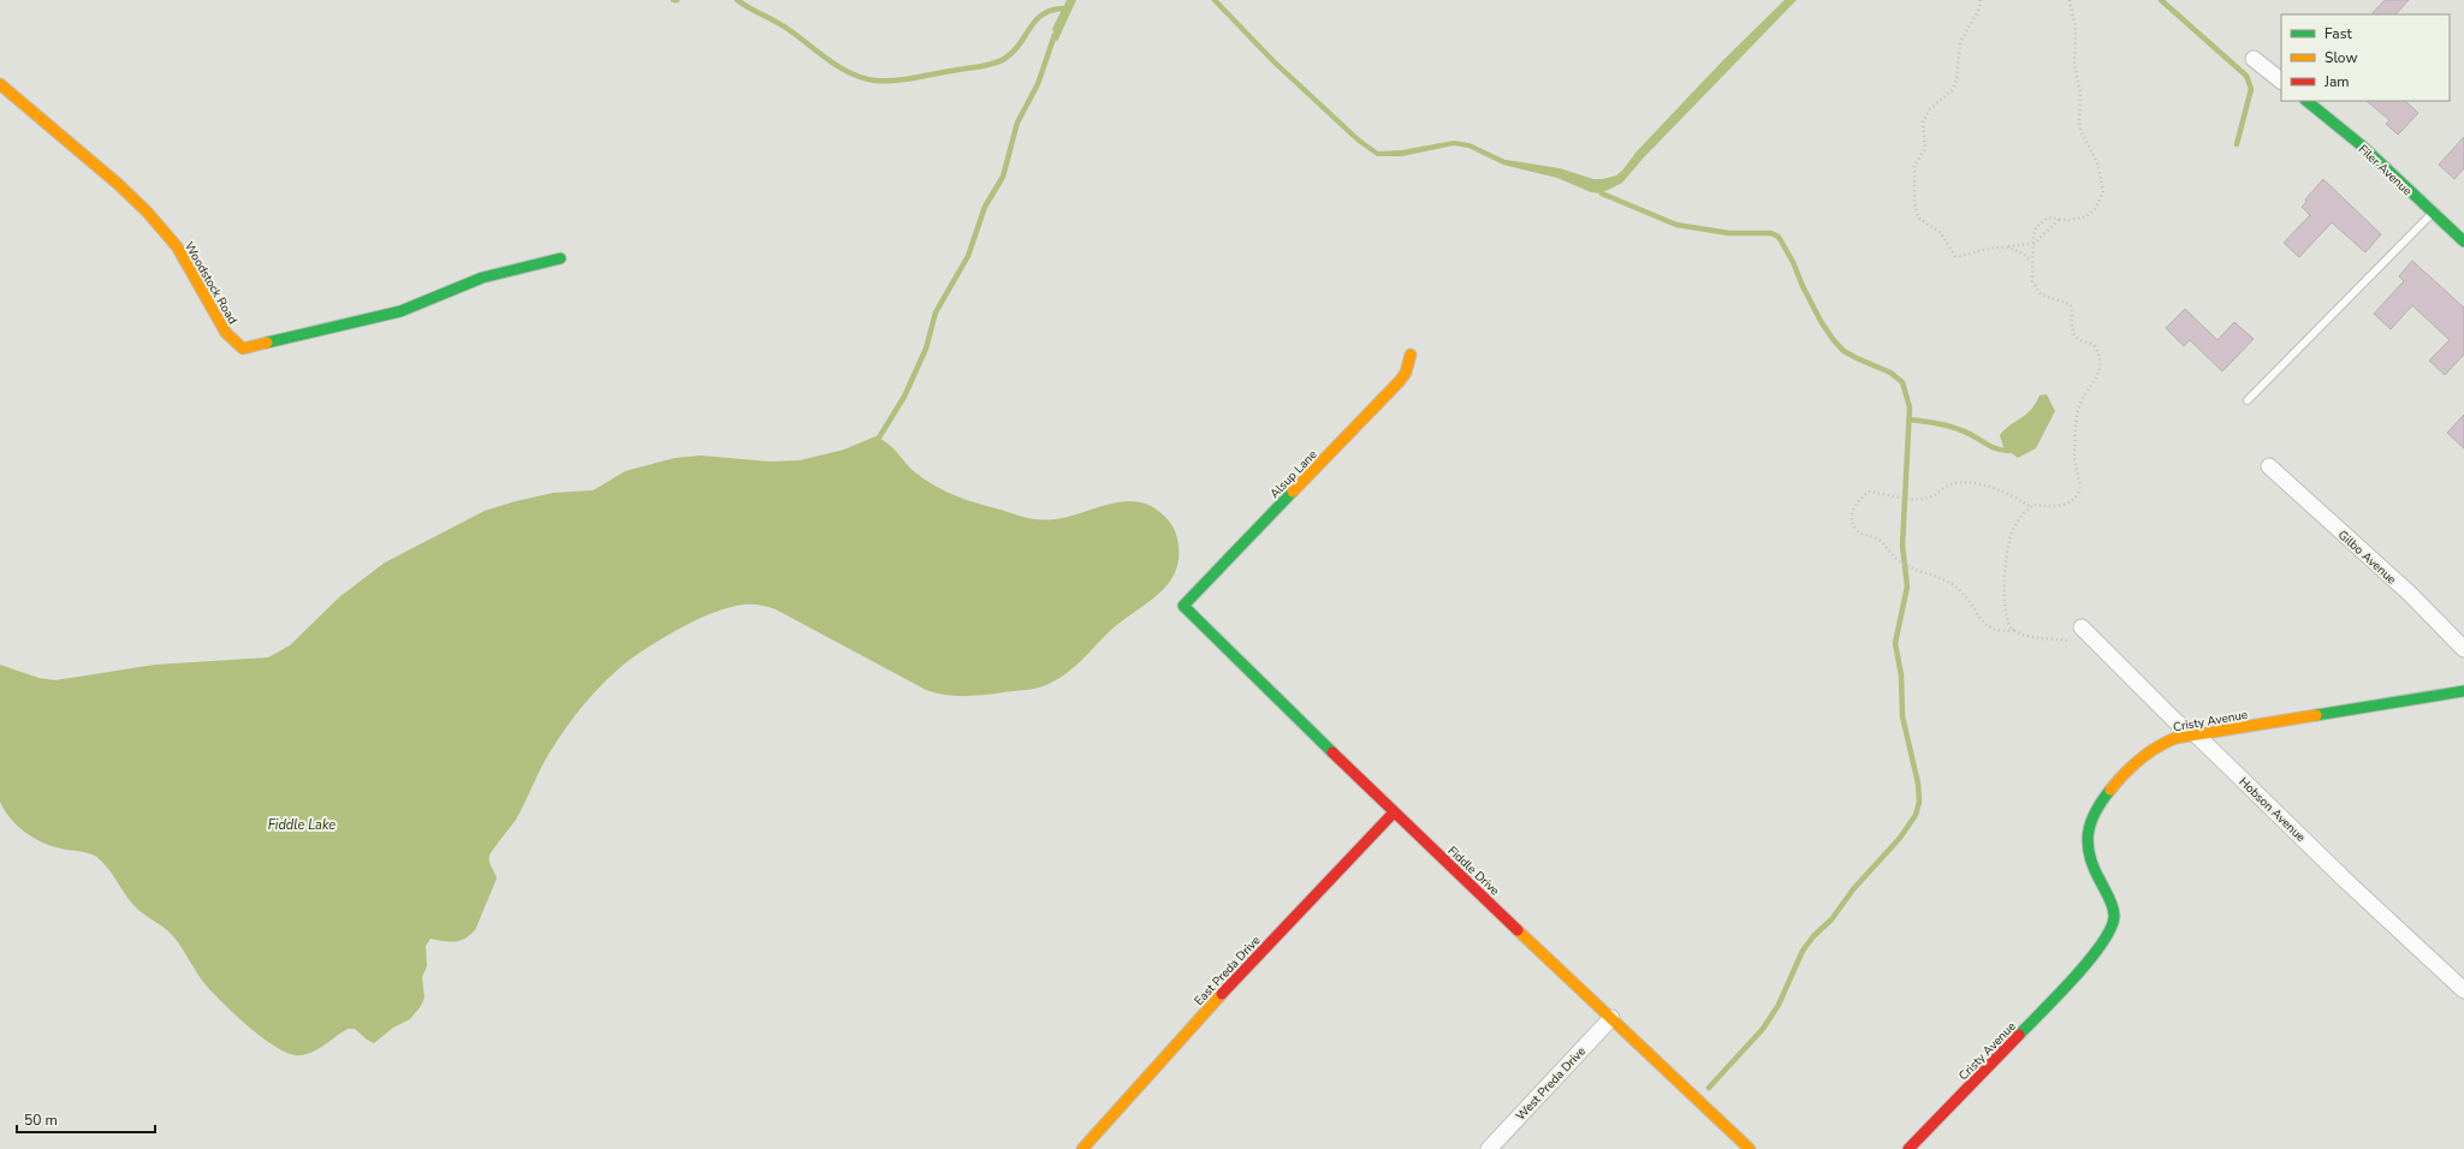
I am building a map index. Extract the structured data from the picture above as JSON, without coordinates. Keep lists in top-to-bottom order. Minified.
{"streets":{"street":["Filer Avenue","Woodstock Road","Alsup Lane","Gilbo Avenue","Cristy Avenue","Hobson Avenue","Fiddle Drive","East Preda Drive","West Preda Drive"]},"crossings":[["Alsup Lane","Fiddle Drive"],["Cristy Avenue","Hobson Avenue"],["Fiddle Drive","East Preda Drive"],["Fiddle Drive","West Preda Drive"]],"water":["Fiddle Lake"],"legend":["Fast","Slow","Jam"],"scale_bar":"50 m"}
